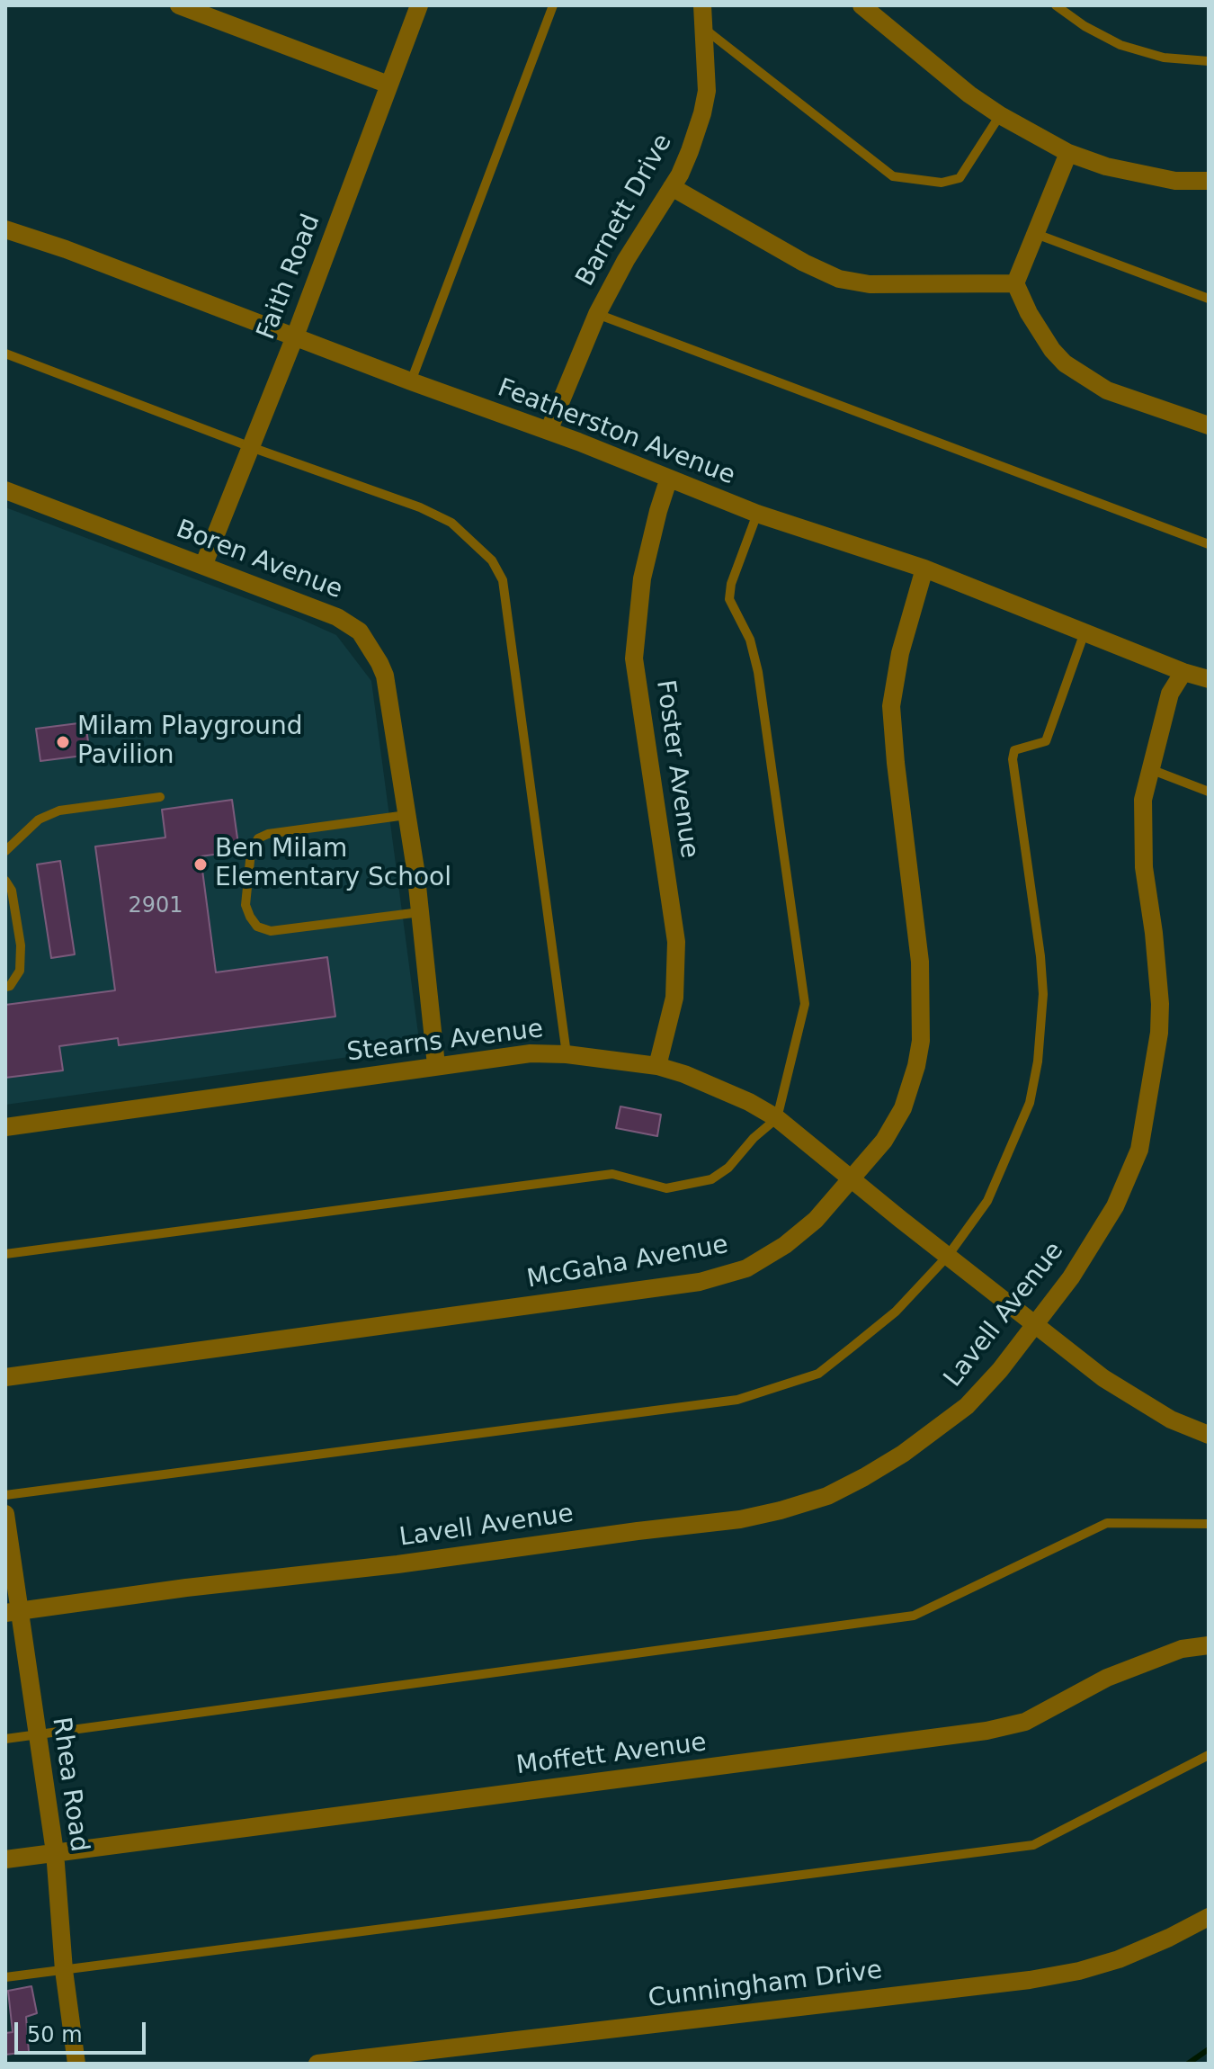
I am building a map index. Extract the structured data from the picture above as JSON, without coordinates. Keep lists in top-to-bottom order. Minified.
{"streets":{"street":["Barnett Drive","Faith Road","Featherston Avenue","Boren Avenue","Foster Avenue","Stearns Avenue","McGaha Avenue","Lavell Avenue","Moffett Avenue","Rhea Road","Cunningham Drive"]},"crossings":[["Barnett Drive","Featherston Avenue"],["Faith Road","Featherston Avenue"],["Faith Road","Boren Avenue"],["Featherston Avenue","Foster Avenue"],["Featherston Avenue","McGaha Avenue"],["Featherston Avenue","Lavell Avenue"],["Boren Avenue","Stearns Avenue"],["Foster Avenue","Stearns Avenue"],["Stearns Avenue","McGaha Avenue"],["Stearns Avenue","Lavell Avenue"],["Lavell Avenue","Rhea Road"],["Moffett Avenue","Rhea Road"]],"places":["Milam Playground Pavilion","Ben Milam Elementary School"],"house_numbers":["2901"],"scale_bar":"50 m"}
